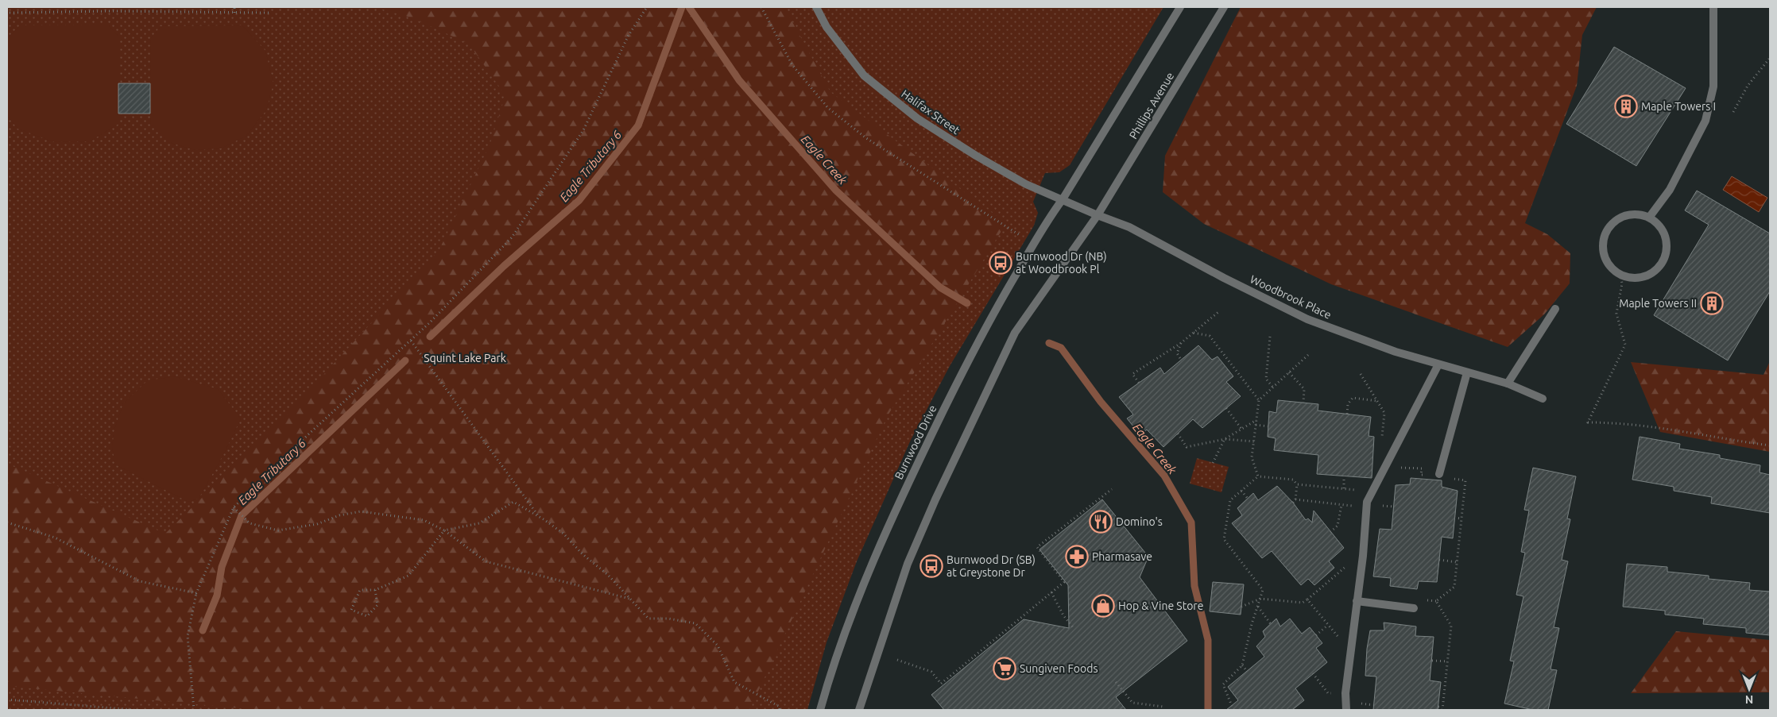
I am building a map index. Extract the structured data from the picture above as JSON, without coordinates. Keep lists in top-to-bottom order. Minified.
{"streets":{"street":["Phillips Avenue","Halifax Street","Woodbrook Place","Burnwood Drive"]},"crossings":[["Phillips Avenue","Woodbrook Place"],["Halifax Street","Woodbrook Place"],["Halifax Street","Burnwood Drive"],["Woodbrook Place","Burnwood Drive"]],"water":["Eagle Creek","Eagle Tributary 6"],"parks":["Squint Lake Park"],"places":{"building":["Maple Towers I","Maple Towers II"],"bus stop":["Burnwood Dr (NB) at Woodbrook Pl","Burnwood Dr (SB) at Greystone Dr"],"restaurant":["Domino's"],"pharmacy":["Pharmasave"],"shop":["Hop & Vine Store"],"supermarket":["Sungiven Foods"]},"north":"bottom"}
